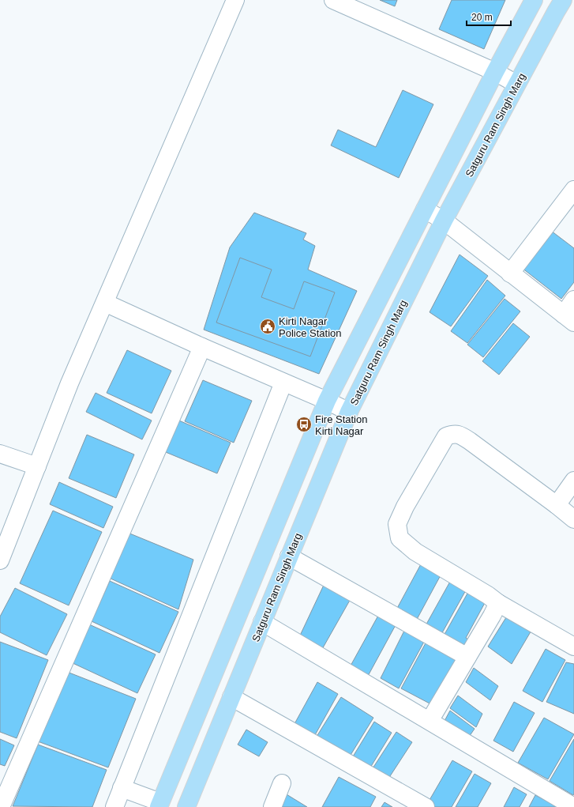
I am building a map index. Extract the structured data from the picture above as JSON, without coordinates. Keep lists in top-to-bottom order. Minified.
{"streets":{"main road":["Satguru Ram Singh Marg"]},"places":{"public building":["Kirti Nagar Police Station"],"bus stop":["Fire Station Kirti Nagar"]},"scale_bar":"20 m"}
